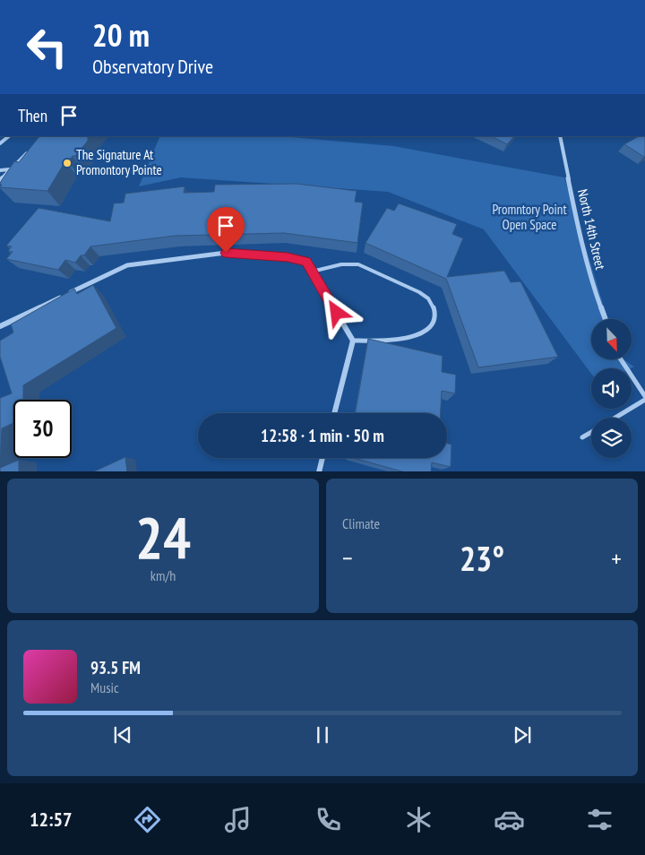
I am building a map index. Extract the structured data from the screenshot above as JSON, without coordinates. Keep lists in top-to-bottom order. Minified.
{"streets":{"street":["North 14th Street"]},"parks":["Promntory Point Open Space"],"places":["The Signature At Promontory Pointe"],"north":"bottom right","page":{"turn":["20 m","Observatory Drive"],"then":"Then","limit":"30","trip":"12:58 · 1 min · 50 m","tile":[["24","km/h"],"Climate"],"heat":["−","23°","+"],"song":["93.5 FM","Music"],"tabs":"12:57"}}
